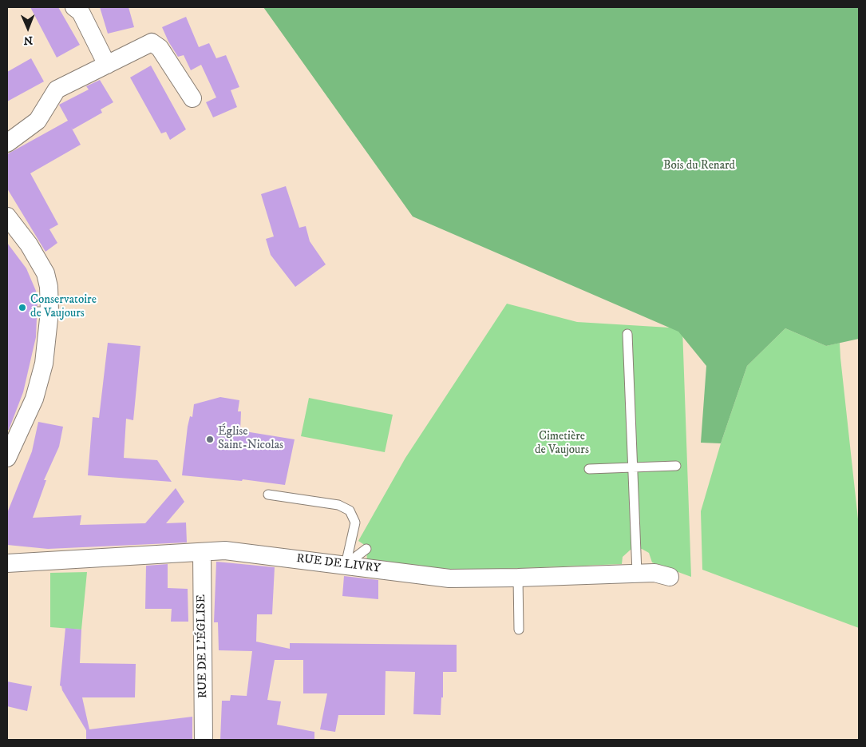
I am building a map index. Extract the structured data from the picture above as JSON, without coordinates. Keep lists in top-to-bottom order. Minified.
{"streets":{"street":["RUE DE LIVRY","RUE DE L'ÉGLISE"]},"crossings":[["RUE DE LIVRY","RUE DE L'ÉGLISE"]],"parks":["Bois du Renard","Cimetière de Vaujours"],"places":["Conservatoire de Vaujours","Église Saint-Nicolas"],"north":"bottom"}
